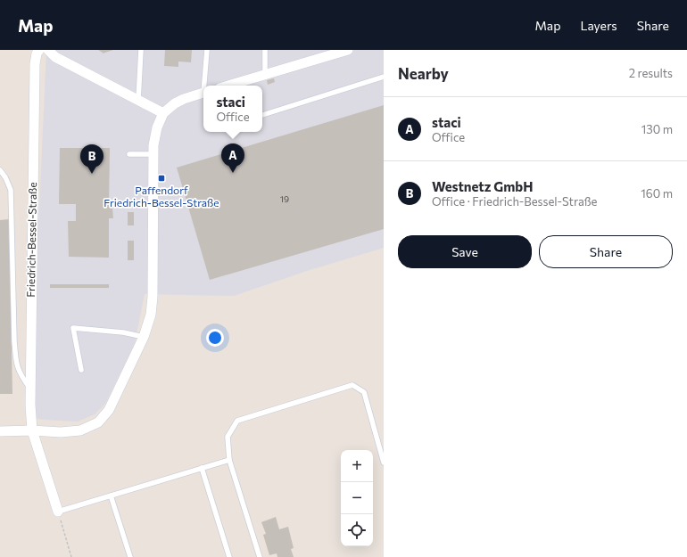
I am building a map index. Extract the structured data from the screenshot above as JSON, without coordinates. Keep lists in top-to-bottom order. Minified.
{"streets":{"street":["Friedrich-Bessel-Straße"]},"places":{"transit":["Paffendorf Friedrich-Bessel-Straße"]},"house_numbers":["19"],"page":{"header":"Map","nav":["Map","Layers","Share"],"heading":["Nearby","2 results"],"popup":["staci","Office"],"list":[{"mark":"A","name":"staci","note":"Office","value":"130 m"},{"mark":"B","name":"Westnetz GmbH","note":"Office · Friedrich-Bessel-Straße","value":"160 m"}],"pins":["A","B"],"buttons":["Save","Share"],"map_buttons":["+","−"]}}
